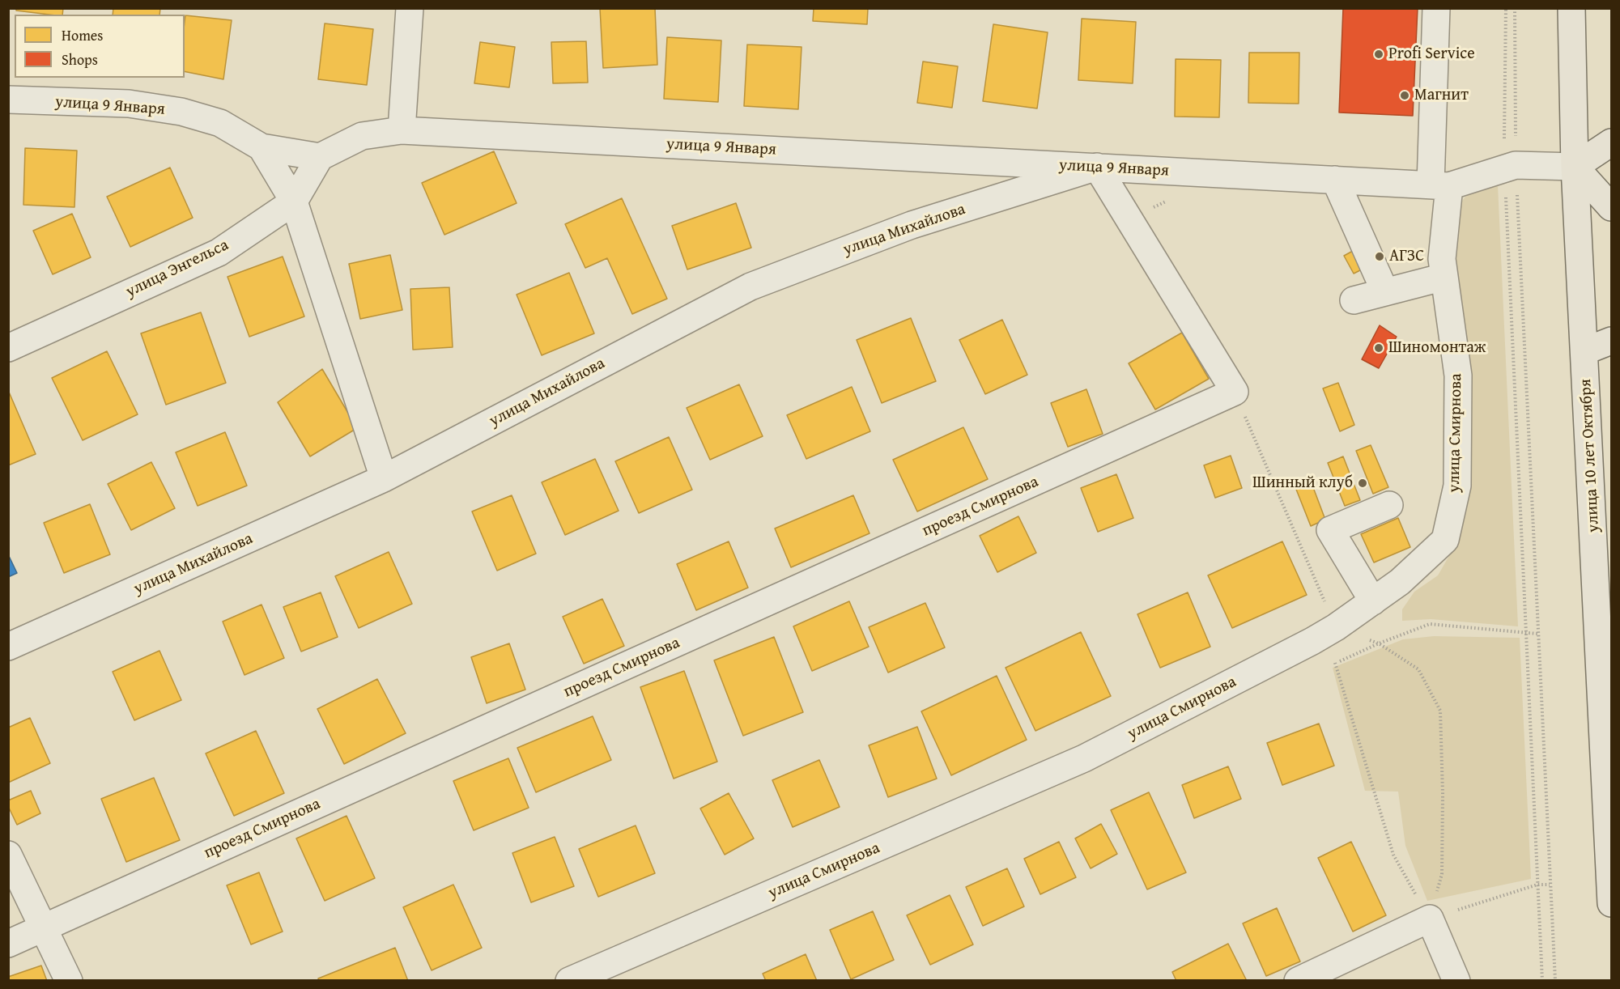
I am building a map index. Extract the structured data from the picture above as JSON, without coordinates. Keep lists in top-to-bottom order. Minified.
{"streets":{"main road":["улица 10 лет Октября"],"street":["улица 9 Января","улица Михайлова","улица Энгельса","улица Смирнова","проезд Смирнова"]},"crossings":[["улица 9 Января","улица Михайлова"],["улица 9 Января","улица Энгельса"],["улица 9 Января","улица Смирнова"]],"places":["Profi Service","Магнит","АГЗС","Шиномонтаж","Шинный клуб"],"legend":["Homes","Shops"]}
